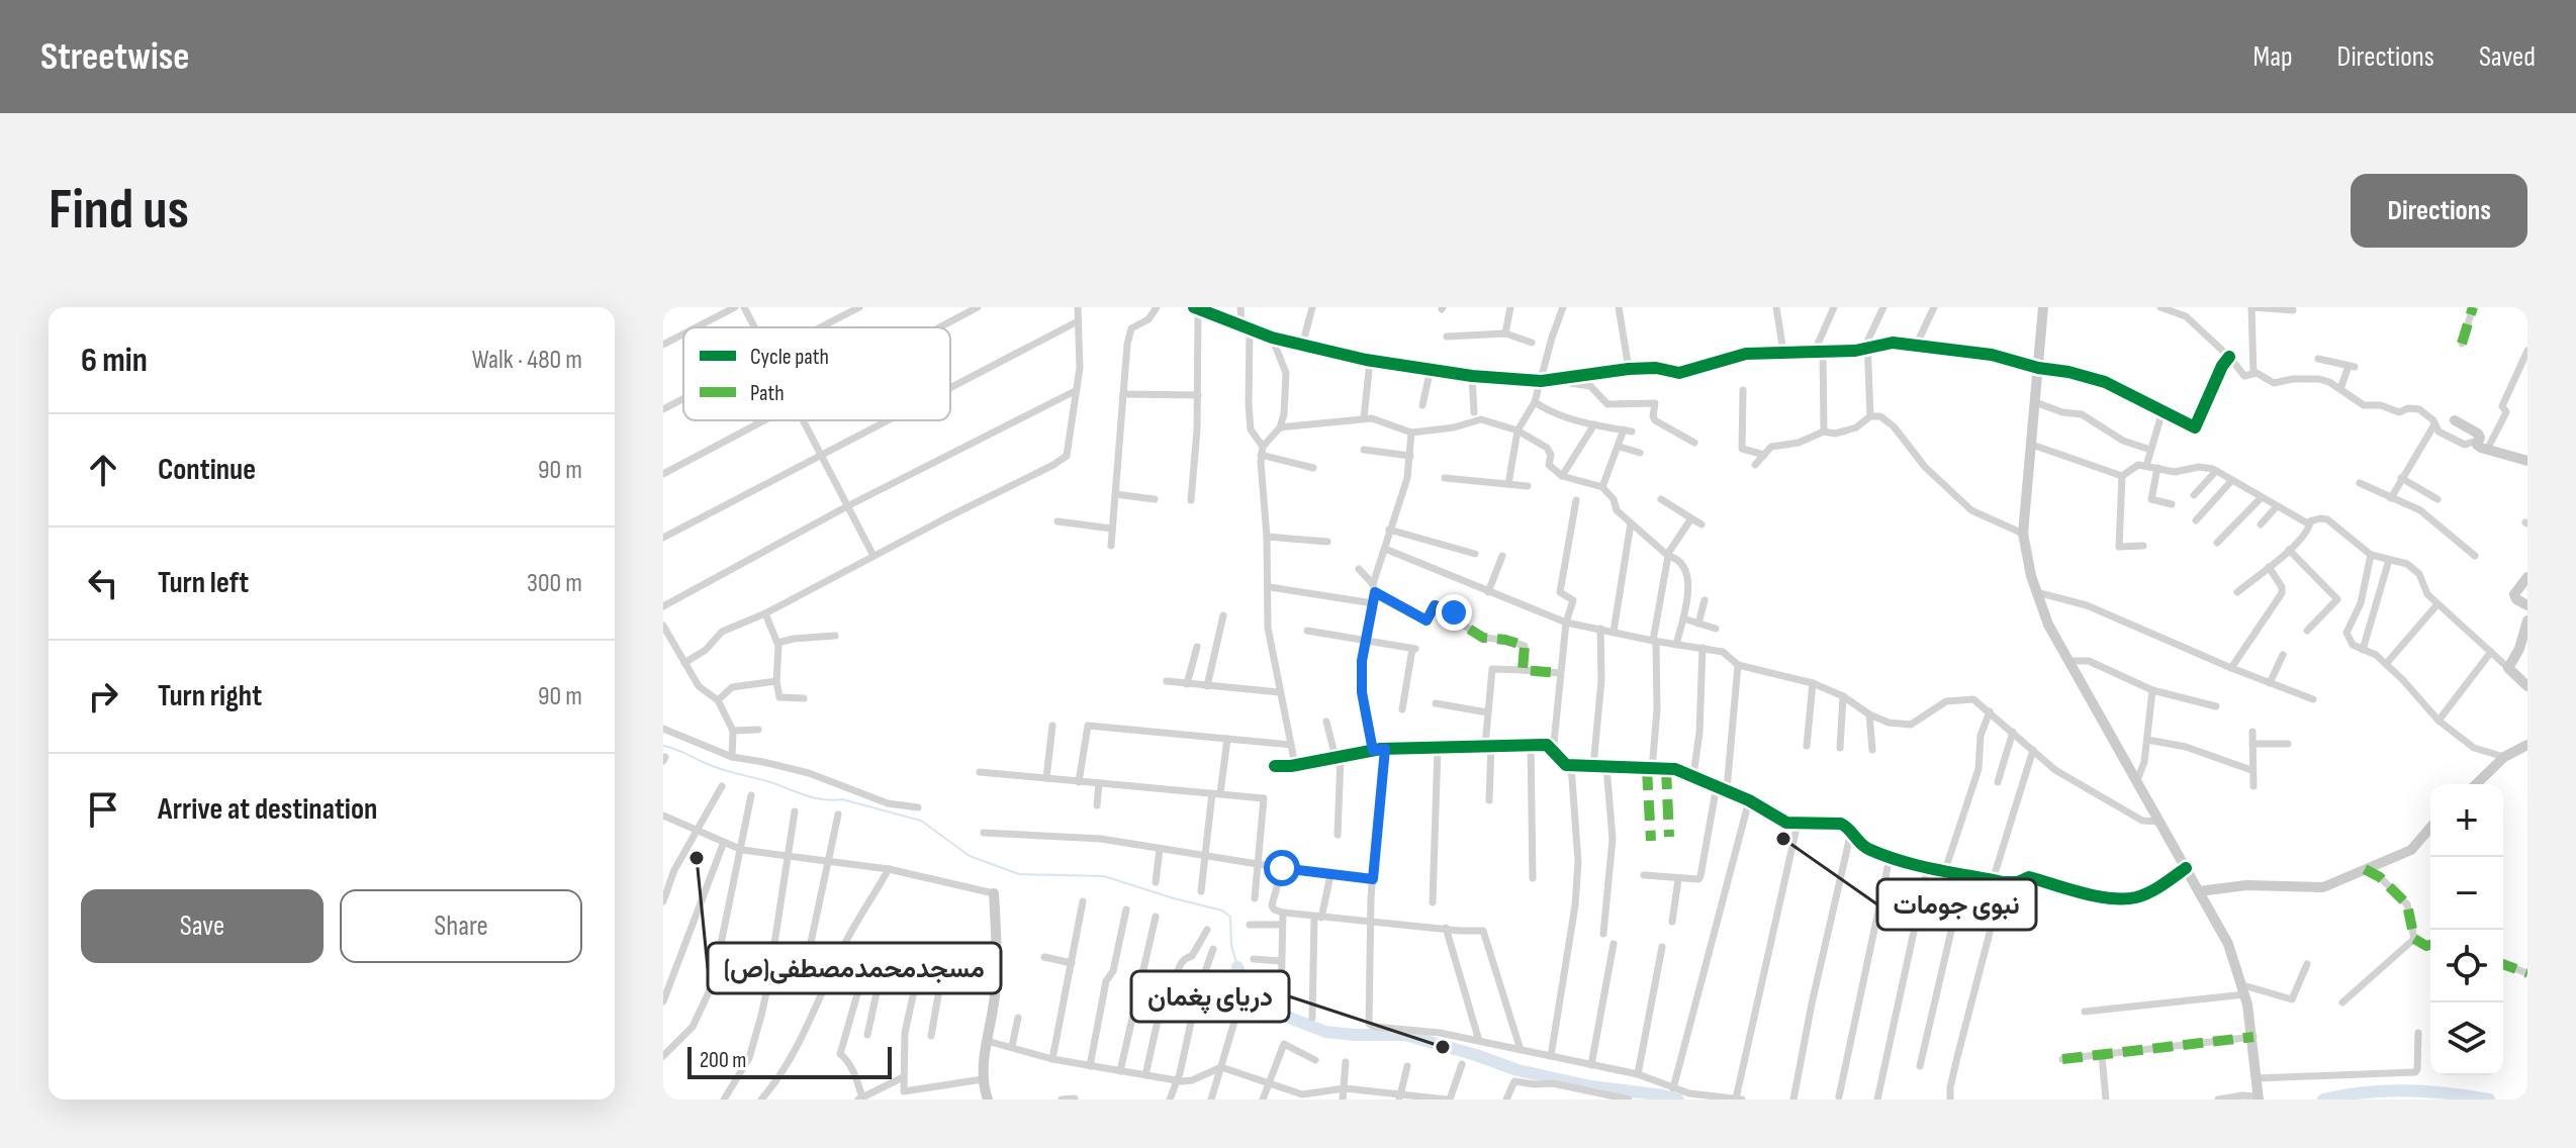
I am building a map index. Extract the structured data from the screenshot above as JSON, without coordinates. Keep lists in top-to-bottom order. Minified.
{"places":["نبوی جومات","مسجدمحمدمصطفی(ص)","دریای پغمان"],"legend":["Cycle path","Path"],"scale_bar":"200 m","page":{"header":"Streetwise","nav":["Map","Directions","Saved"],"buttons":["Directions",["Save","Share"]],"title":"Find us","heading":["6 min","Walk · 480 m"],"list":[["Continue","90 m"],["Turn left","300 m"],["Turn right","90 m"],"Arrive at destination"],"map_buttons":["+","−"],"scale":"200 m"}}
